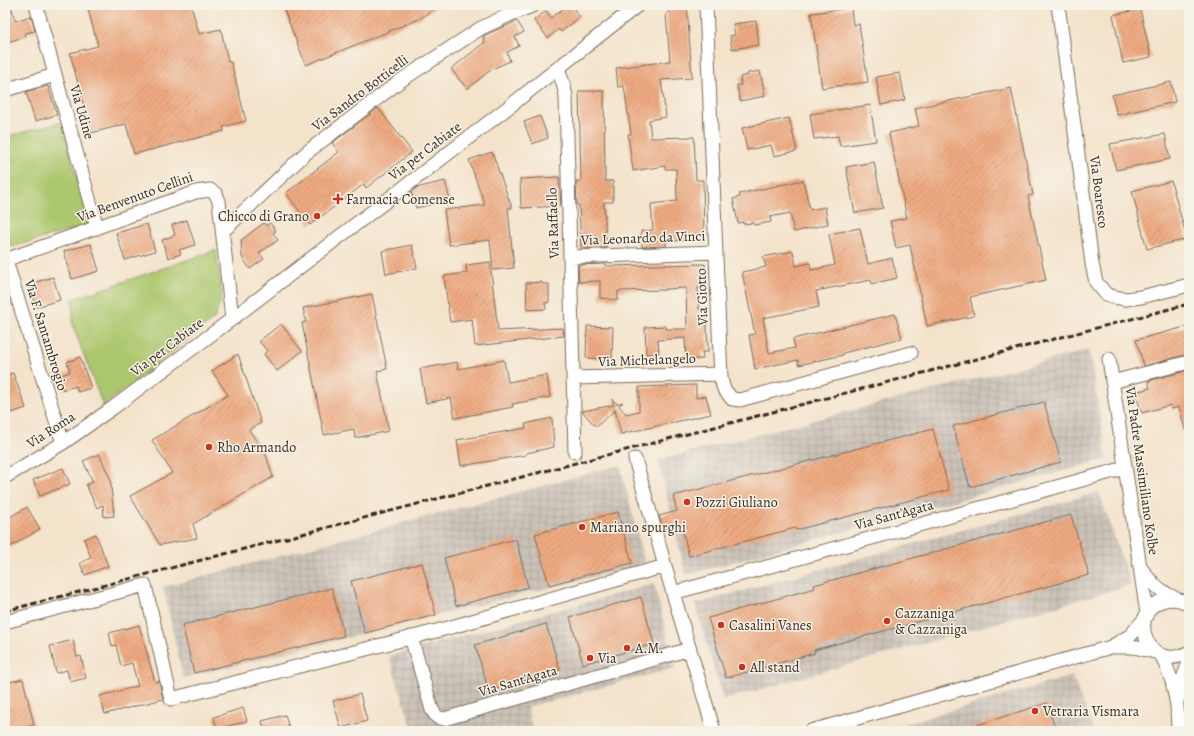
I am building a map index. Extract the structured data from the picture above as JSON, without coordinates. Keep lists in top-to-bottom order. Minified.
{"streets":{"street":["Via Sandro Botticelli","Via Udine","Via per Cabiate","Via Boaresco","Via Benvenuto Cellini","Via Raffaello","Via Leonardo da Vinci","Via Giotto","Via F. Santambrogio","Via Michelangelo","Via Roma","Via Padre Massimiliano Kolbe","Via Sant'Agata"]},"crossings":[["Via Sandro Botticelli","Via Benvenuto Cellini"],["Via Udine","Via Benvenuto Cellini"],["Via per Cabiate","Via Benvenuto Cellini"],["Via per Cabiate","Via Raffaello"],["Via per Cabiate","Via Roma"],["Via Benvenuto Cellini","Via F. Santambrogio"],["Via Raffaello","Via Leonardo da Vinci"],["Via Raffaello","Via Michelangelo"],["Via Leonardo da Vinci","Via Giotto"],["Via Giotto","Via Michelangelo"],["Via F. Santambrogio","Via Roma"],["Via Padre Massimiliano Kolbe","Via Sant'Agata"]],"places":{"health":["Farmacia Comense"],"other":["Chicco di Grano","Rho Armando","Pozzi Giuliano","Mariano spurghi","Cazzaniga & Cazzaniga","Casalini Vanes","A.M.","Via","All stand","Vetraria Vismara"]}}
